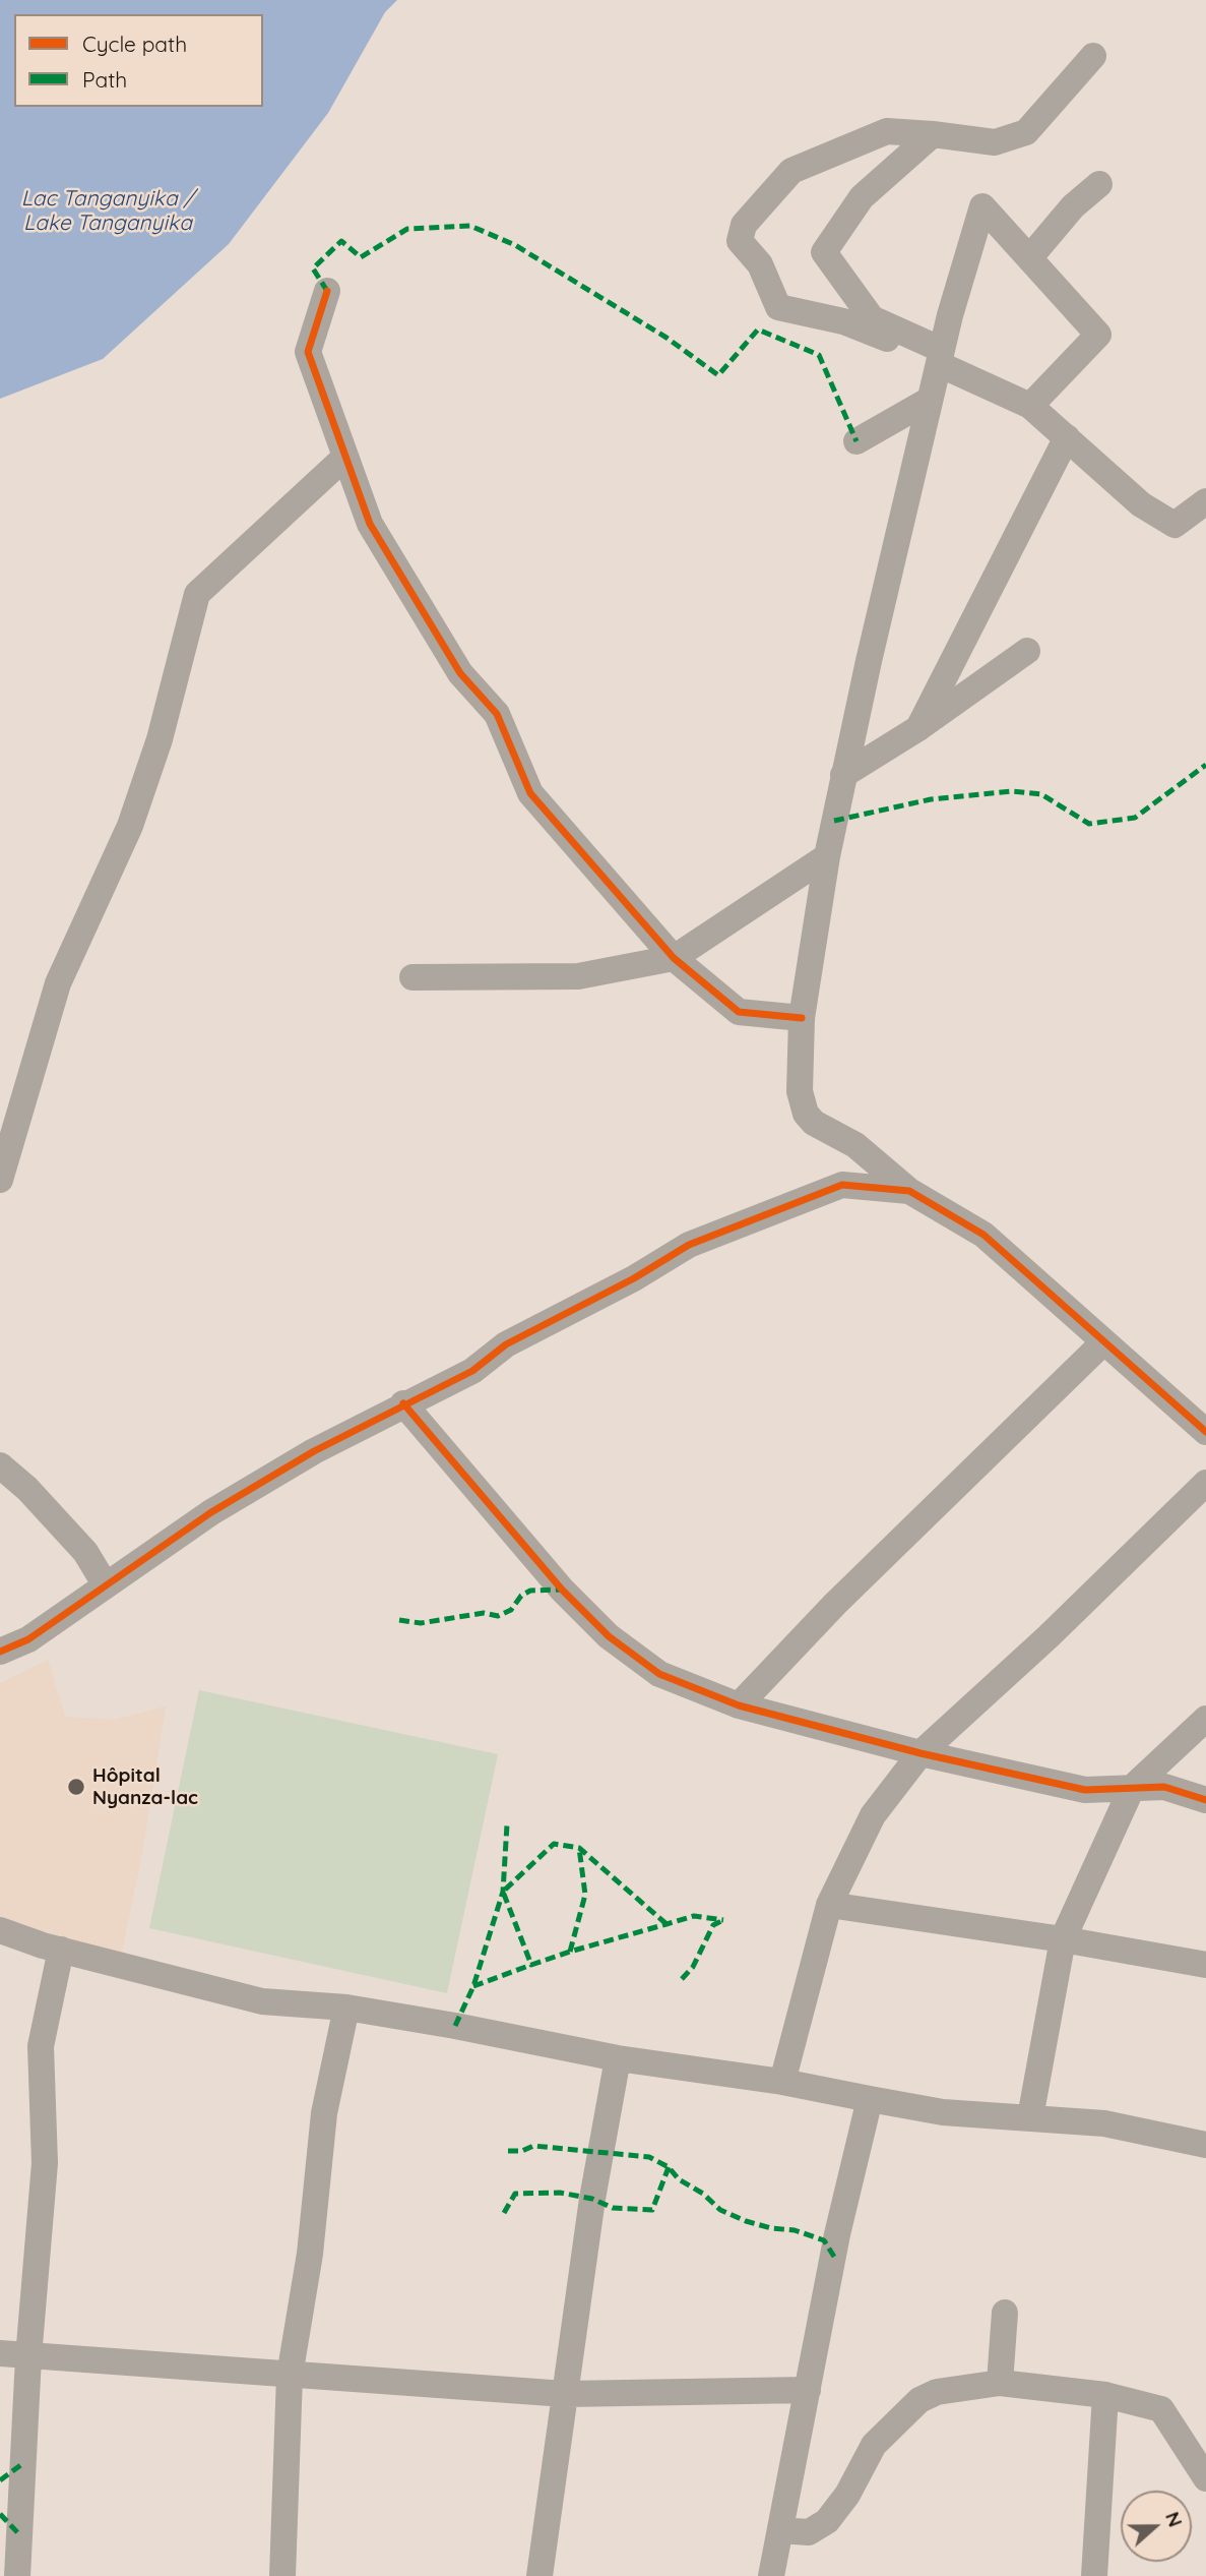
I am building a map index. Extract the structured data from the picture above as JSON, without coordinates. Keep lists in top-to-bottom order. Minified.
{"water":["Lac Tanganyika / Lake Tanganyika"],"places":["Hôpital Nyanza-lac"],"legend":["Cycle path","Path"],"north":"right"}
